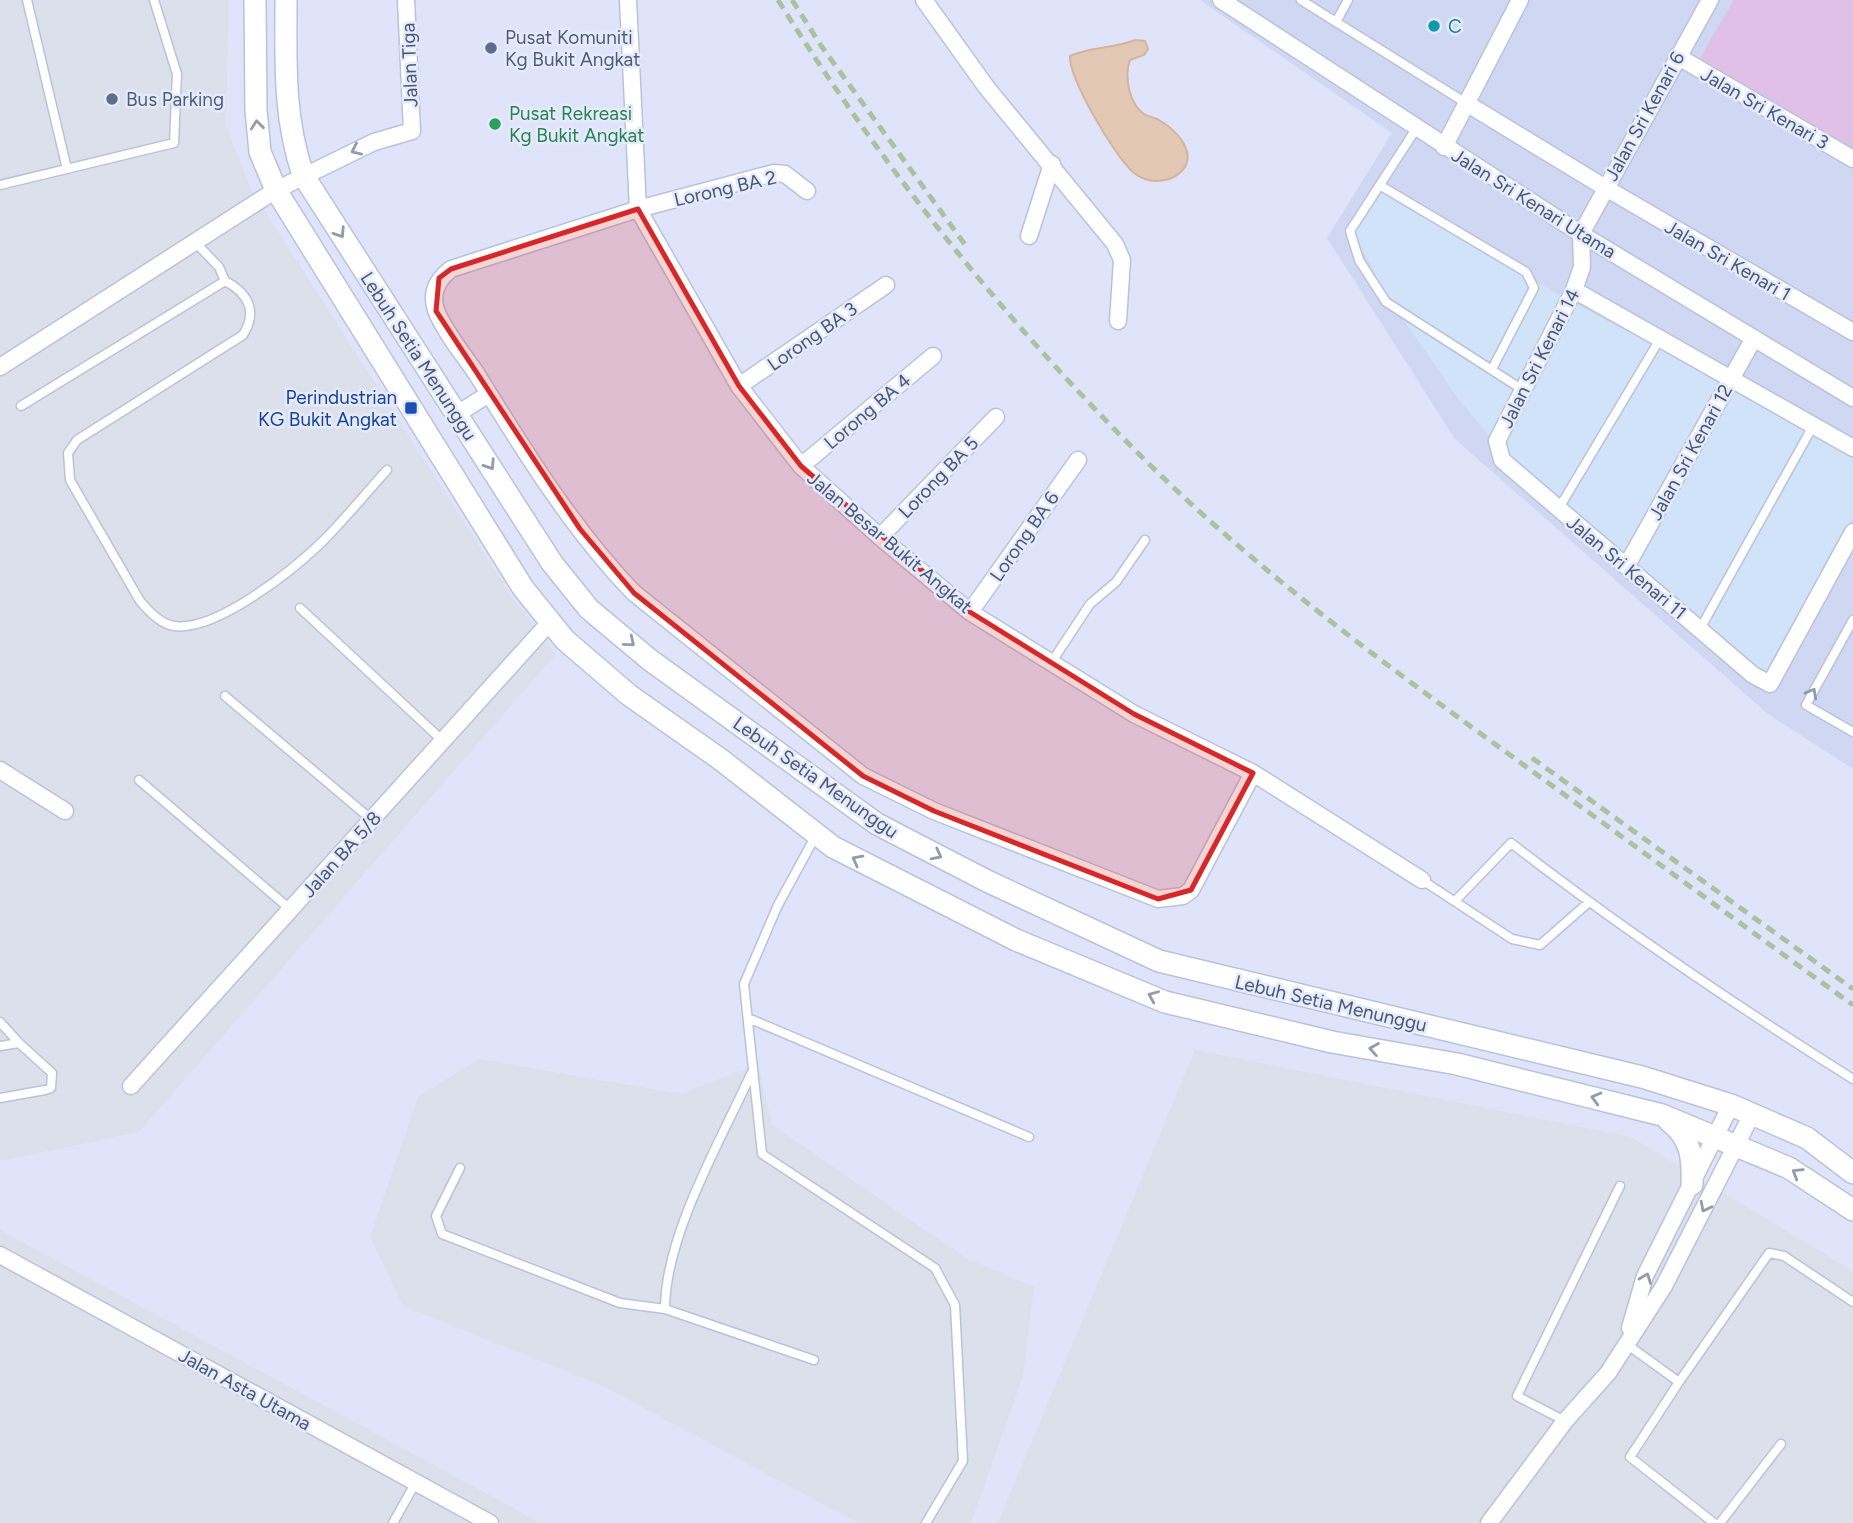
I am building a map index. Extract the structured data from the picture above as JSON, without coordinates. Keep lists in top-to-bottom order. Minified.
{"streets":{"street":["Jalan Tiga","Jalan Sri Kenari 3","Jalan Sri Kenari 6","Lorong BA 2","Jalan Sri Kenari Utama","Jalan Sri Kenari 1","Lorong BA 3","Lebuh Setia Menunggu","Jalan Sri Kenari 14","Lorong BA 4","Jalan Sri Kenari 12","Lorong BA 5","Lorong BA 6","Jalan Besar Bukit Angkat","Jalan Sri Kenari 11","Jalan BA 5/8","Jalan Asta Utama"]},"crossings":[["Jalan Tiga","Lebuh Setia Menunggu"],["Jalan Sri Kenari 3","Jalan Sri Kenari 6"],["Jalan Sri Kenari 6","Jalan Sri Kenari Utama"],["Jalan Sri Kenari 6","Jalan Sri Kenari 1"],["Jalan Sri Kenari 6","Jalan Sri Kenari 14"],["Lorong BA 2","Jalan Besar Bukit Angkat"],["Jalan Sri Kenari Utama","Jalan Sri Kenari 14"],["Jalan Sri Kenari Utama","Jalan Sri Kenari 12"],["Lorong BA 3","Jalan Besar Bukit Angkat"],["Lebuh Setia Menunggu","Jalan BA 5/8"],["Jalan Sri Kenari 14","Jalan Sri Kenari 11"],["Lorong BA 4","Jalan Besar Bukit Angkat"],["Jalan Sri Kenari 12","Jalan Sri Kenari 11"],["Lorong BA 5","Jalan Besar Bukit Angkat"],["Lorong BA 6","Jalan Besar Bukit Angkat"]],"one_way":["Jalan Tiga"],"places":{"other":["C","Pusat Komuniti Kg Bukit Angkat","Bus Parking","Pusat Rekreasi Kg Bukit Angkat"],"transit":["Perindustrian KG Bukit Angkat"]}}
